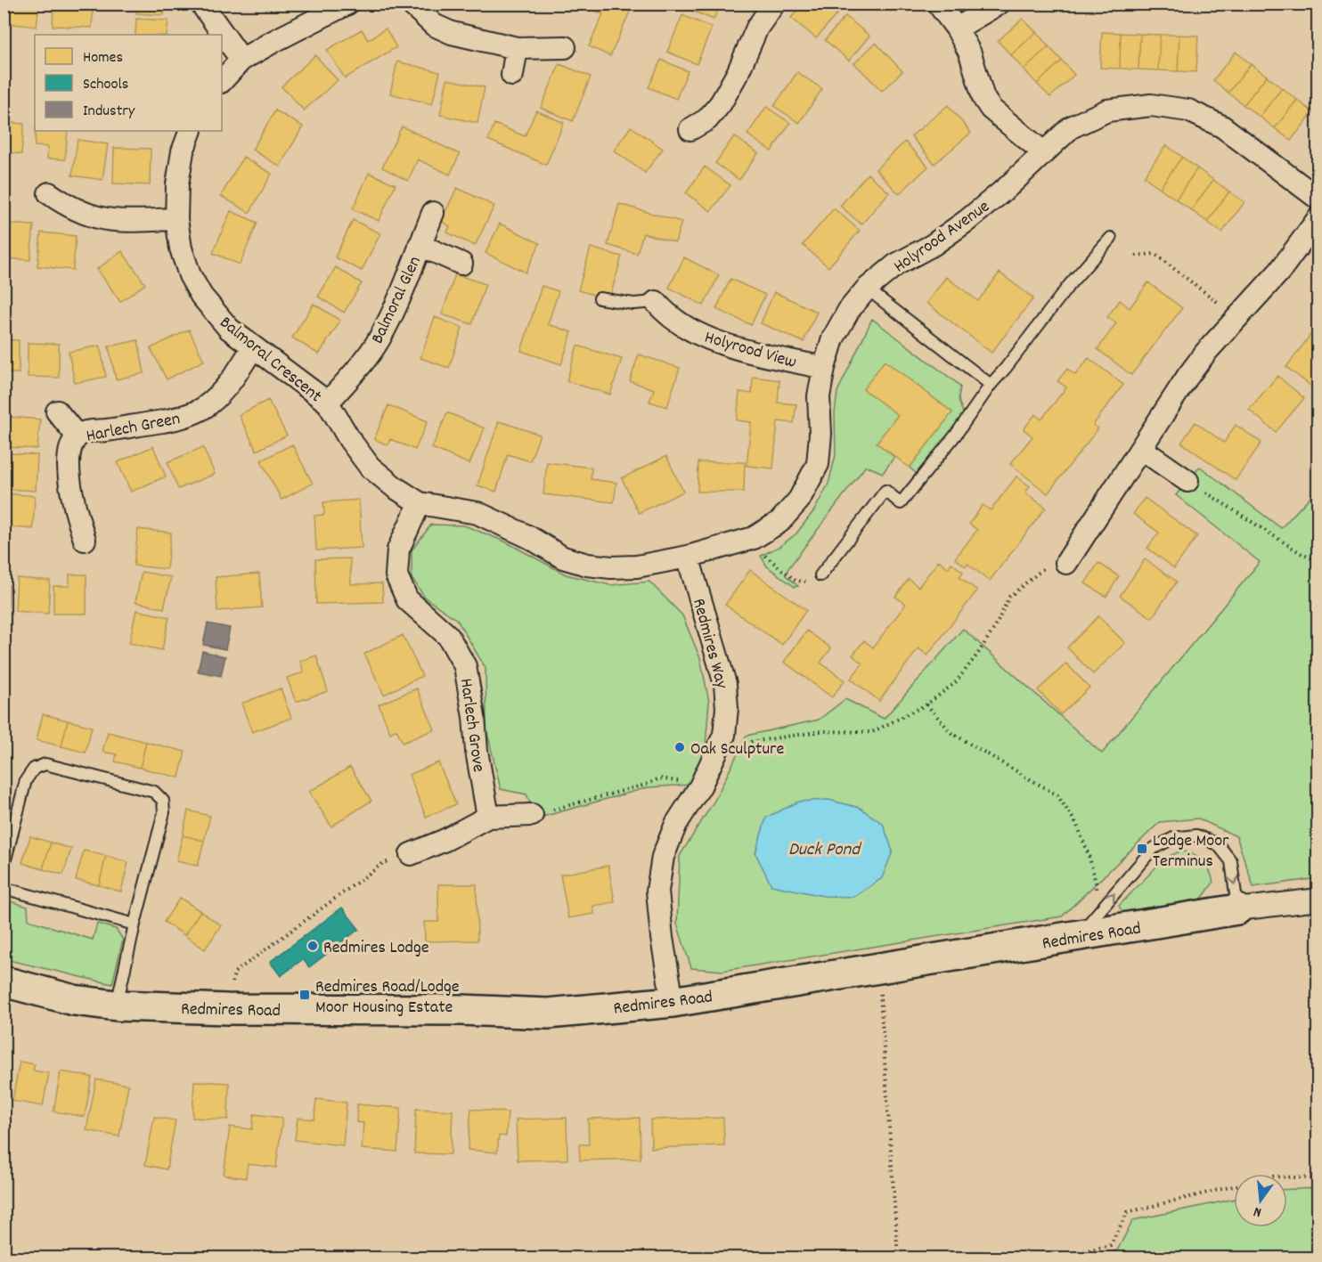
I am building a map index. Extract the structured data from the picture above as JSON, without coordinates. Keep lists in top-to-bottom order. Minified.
{"streets":{"street":["Holyrood Avenue","Balmoral Glen","Holyrood View","Balmoral Crescent","Harlech Green","Redmires Way","Harlech Grove","Redmires Road"]},"crossings":[["Holyrood Avenue","Holyrood View"],["Holyrood Avenue","Balmoral Crescent"],["Holyrood Avenue","Redmires Way"],["Balmoral Glen","Balmoral Crescent"],["Balmoral Crescent","Harlech Green"],["Balmoral Crescent","Redmires Way"],["Balmoral Crescent","Harlech Grove"],["Redmires Way","Redmires Road"]],"water":["Duck Pond"],"places":{"other":["Oak Sculpture","Redmires Lodge"],"transit":["Lodge Moor Terminus","Redmires Road/Lodge Moor Housing Estate"]},"legend":["Homes","Schools","Industry"],"north":"bottom"}
